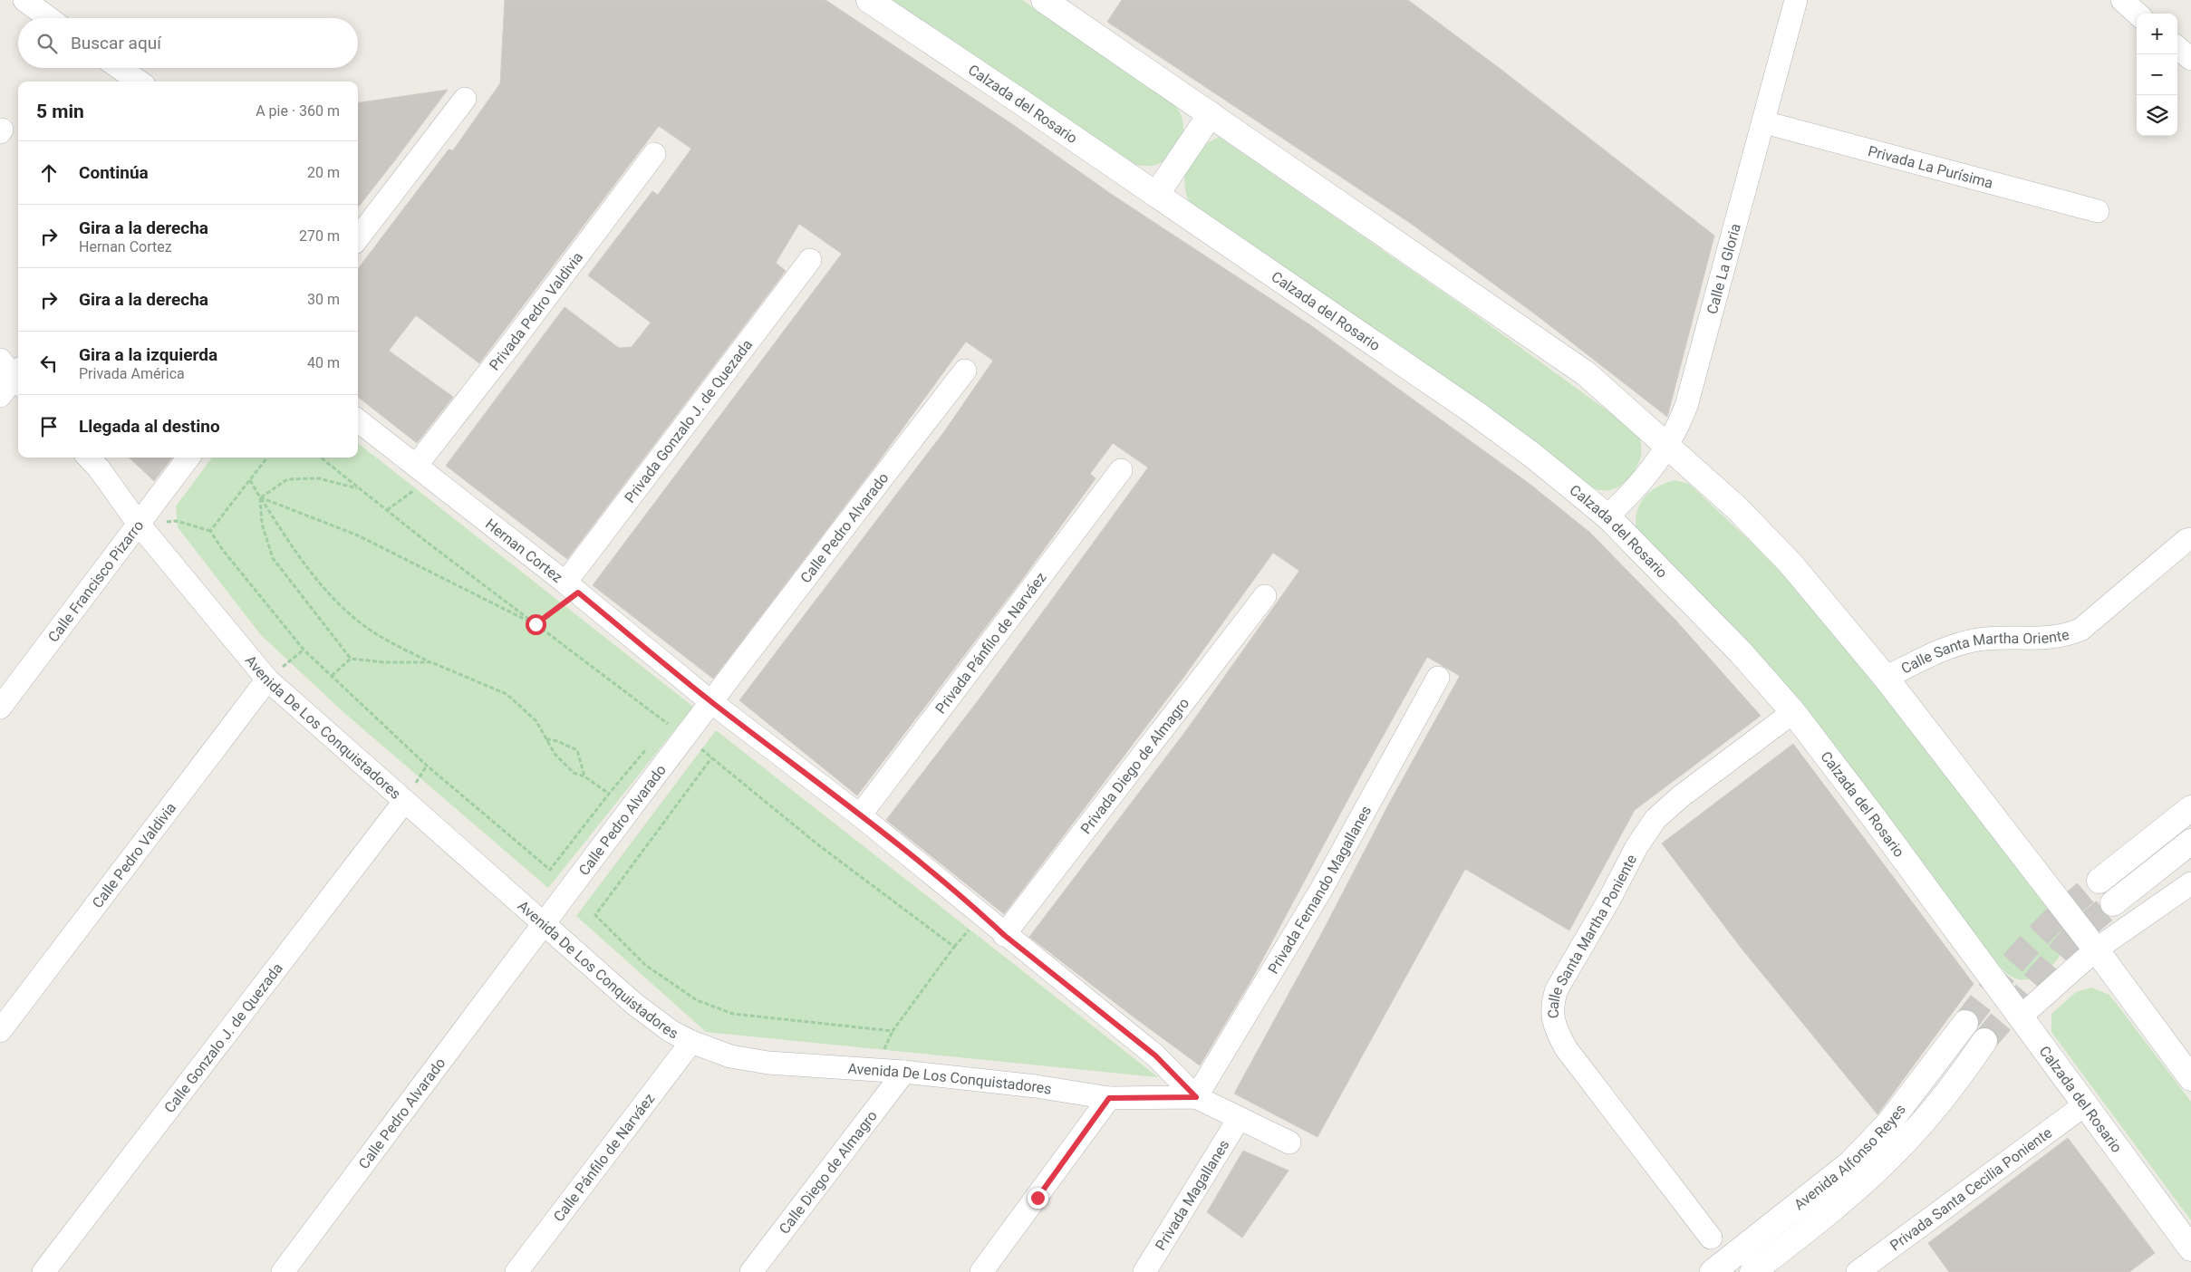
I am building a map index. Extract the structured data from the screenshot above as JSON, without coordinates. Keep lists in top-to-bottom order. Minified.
{"streets":{"street":["Calzada del Rosario","Privada La Purísima","Calle La Gloria","Privada Pedro Valdivia","Privada Gonzalo J. de Quezada","Calle Pedro Alvarado","Hernan Cortez","Calle Francisco Pizarro","Privada Pánfilo de Narváez","Calle Santa Martha Oriente","Avenida De Los Conquistadores","Privada Diego de Almagro","Calle Pedro Valdivia","Privada Fernando Magallanes","Calle Santa Martha Poniente","Calle Gonzalo J. de Quezada","Avenida Alfonso Reyes","Calle Pánfilo de Narváez","Calle Diego de Almagro","Privada Santa Cecilia Poniente","Privada Magallanes"]},"crossings":[["Calzada del Rosario","Calle La Gloria"],["Calzada del Rosario","Calle Santa Martha Poniente"],["Calzada del Rosario","Privada Santa Cecilia Poniente"],["Privada La Purísima","Calle La Gloria"],["Privada Pedro Valdivia","Hernan Cortez"],["Privada Gonzalo J. de Quezada","Hernan Cortez"],["Calle Pedro Alvarado","Hernan Cortez"],["Calle Pedro Alvarado","Avenida De Los Conquistadores"],["Hernan Cortez","Privada Pánfilo de Narváez"],["Hernan Cortez","Avenida De Los Conquistadores"],["Hernan Cortez","Privada Diego de Almagro"],["Hernan Cortez","Privada Fernando Magallanes"],["Calle Francisco Pizarro","Avenida De Los Conquistadores"],["Avenida De Los Conquistadores","Calle Pedro Valdivia"],["Avenida De Los Conquistadores","Privada Fernando Magallanes"],["Avenida De Los Conquistadores","Calle Gonzalo J. de Quezada"],["Avenida De Los Conquistadores","Calle Pánfilo de Narváez"],["Avenida De Los Conquistadores","Calle Diego de Almagro"],["Avenida De Los Conquistadores","Privada Magallanes"]],"page":{"map_buttons":["+","−"],"search":"Buscar aquí","heading":["5 min","A pie · 360 m"],"list":[["Continúa","20 m"],["Gira a la derecha","Hernan Cortez","270 m"],["Gira a la derecha","30 m"],["Gira a la izquierda","Privada América","40 m"],"Llegada al destino"]}}
